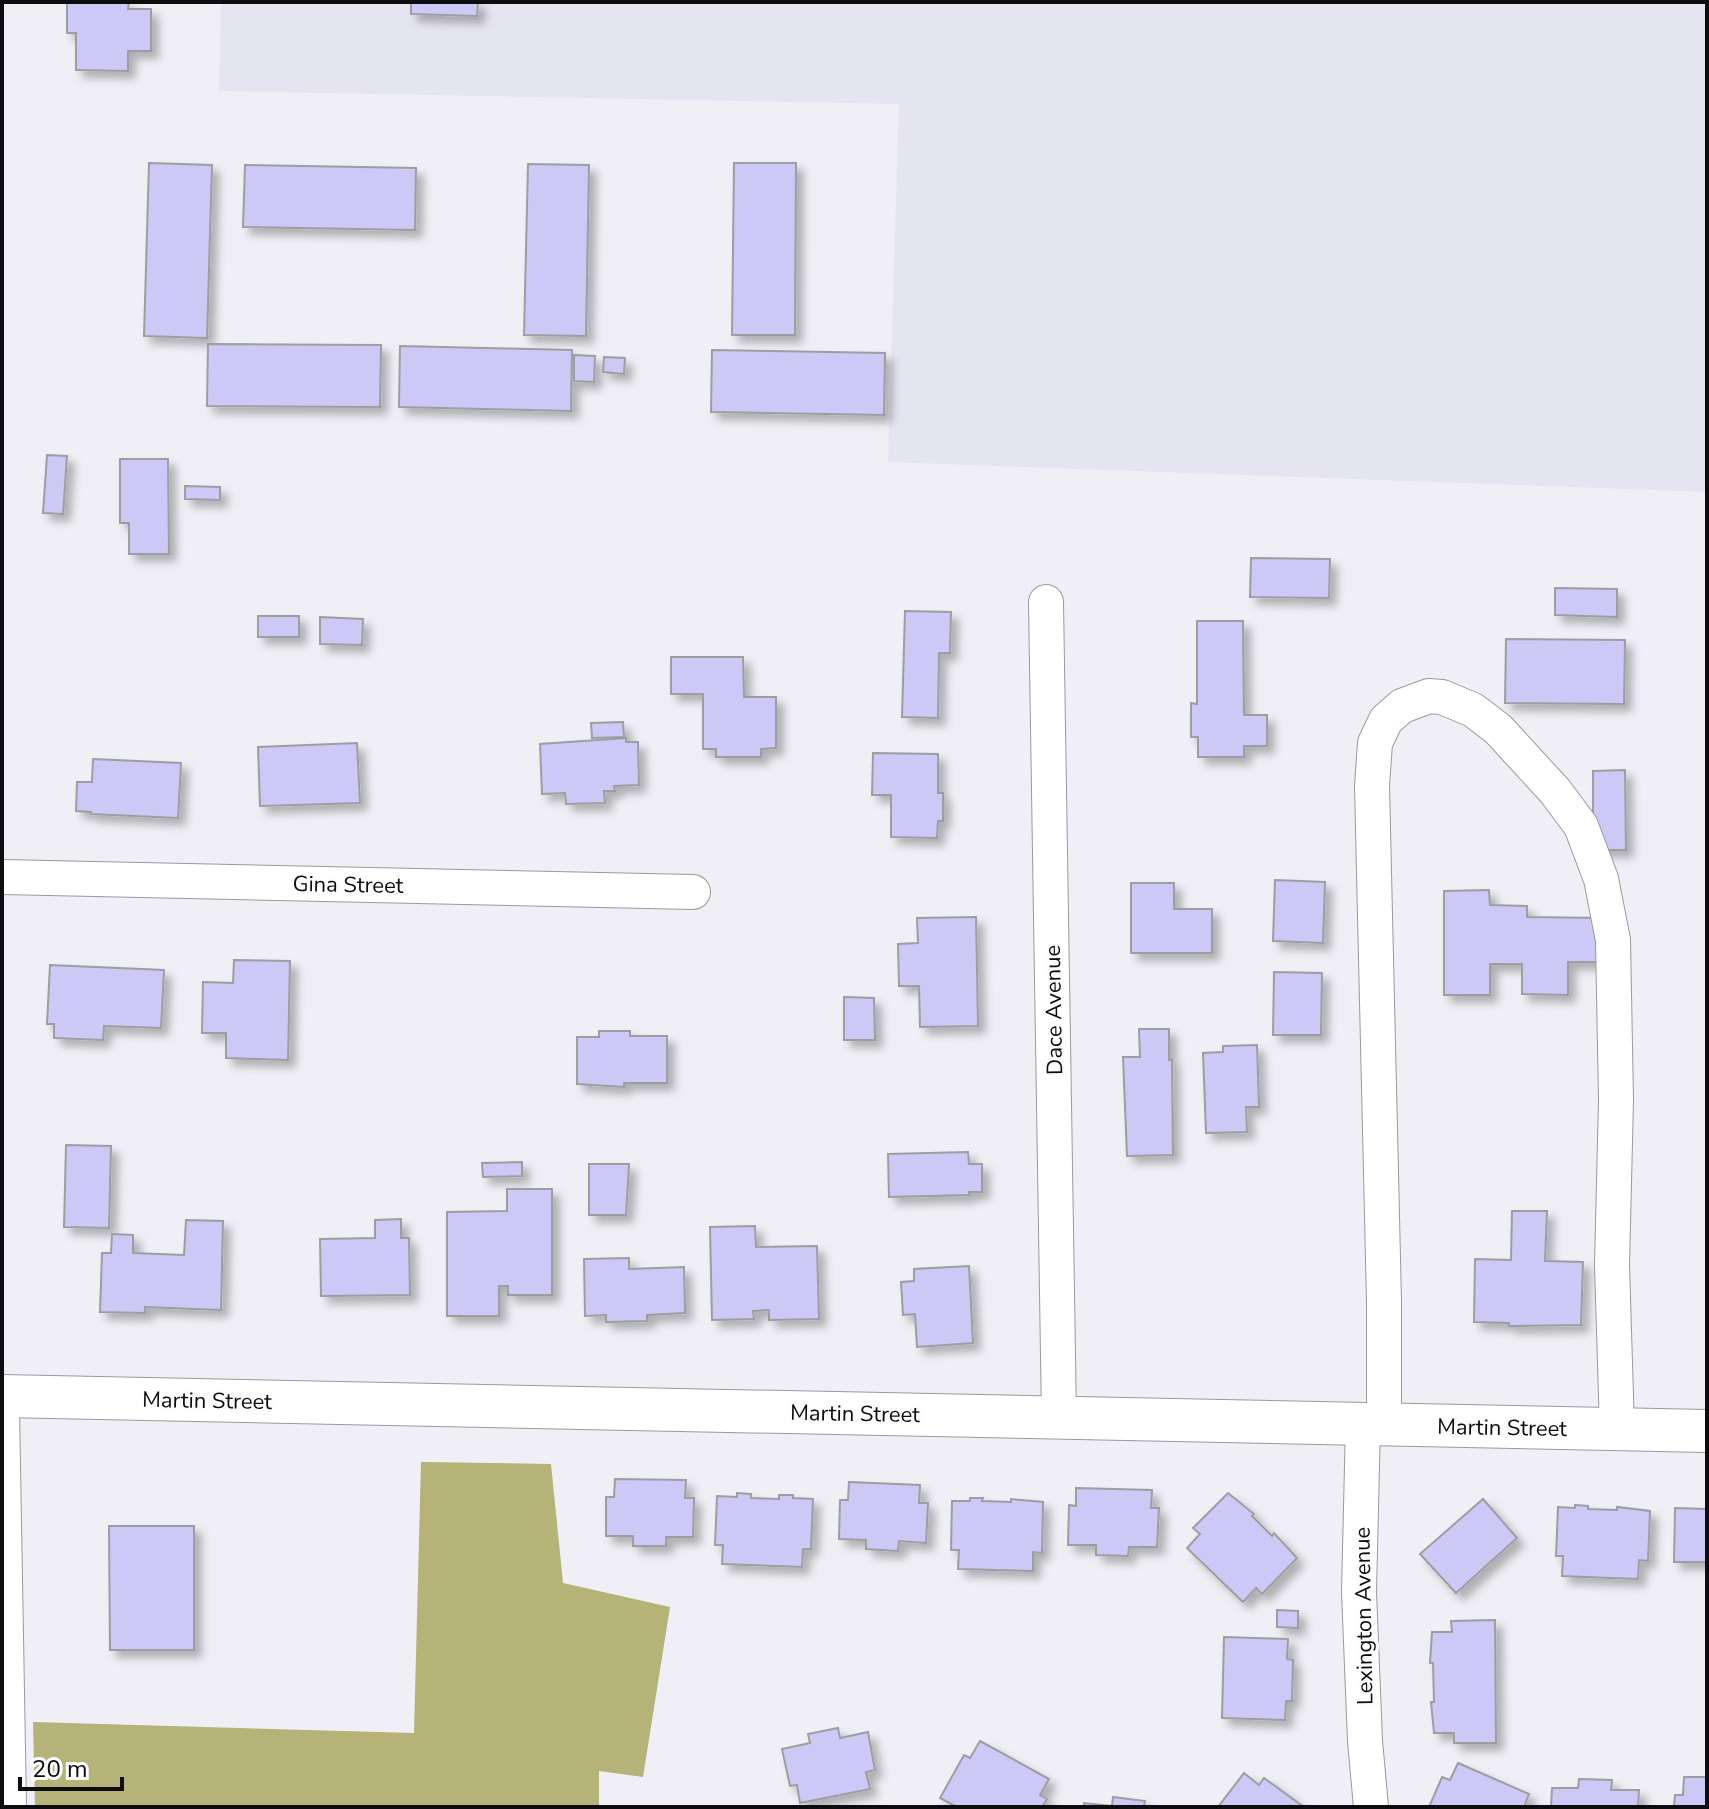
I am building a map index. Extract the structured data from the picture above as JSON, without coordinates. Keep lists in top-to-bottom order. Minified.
{"streets":{"street":["Gina Street","Dace Avenue","Martin Street","Lexington Avenue"]},"crossings":[["Dace Avenue","Martin Street"],["Martin Street","Lexington Avenue"]],"scale_bar":"20 m"}
